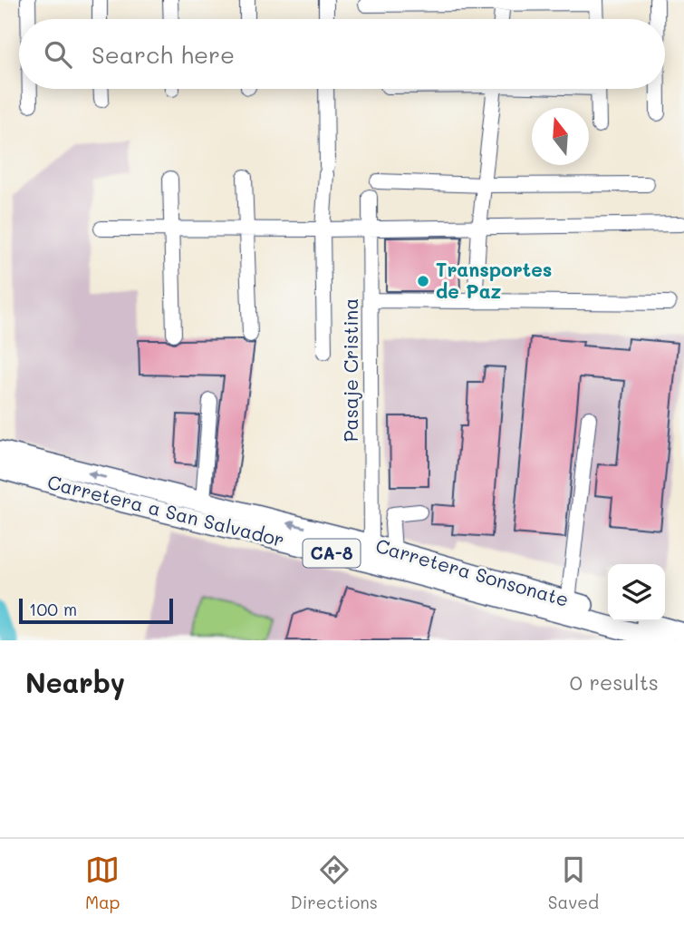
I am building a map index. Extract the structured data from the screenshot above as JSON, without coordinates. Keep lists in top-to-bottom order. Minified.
{"streets":{"highway":["Carretera a San Salvador","CA-8","Carretera Sonsonate"],"street":["Pasaje Cristina"]},"crossings":[["Pasaje Cristina","Carretera Sonsonate"]],"one_way":["Carretera Sonsonate"],"places":["Transportes de Paz"],"scale_bar":"100 m","north":"top","page":{"search":"Search here","scale":"100 m","heading":["Nearby","0 results"],"nav":["Map","Directions","Saved"]}}
